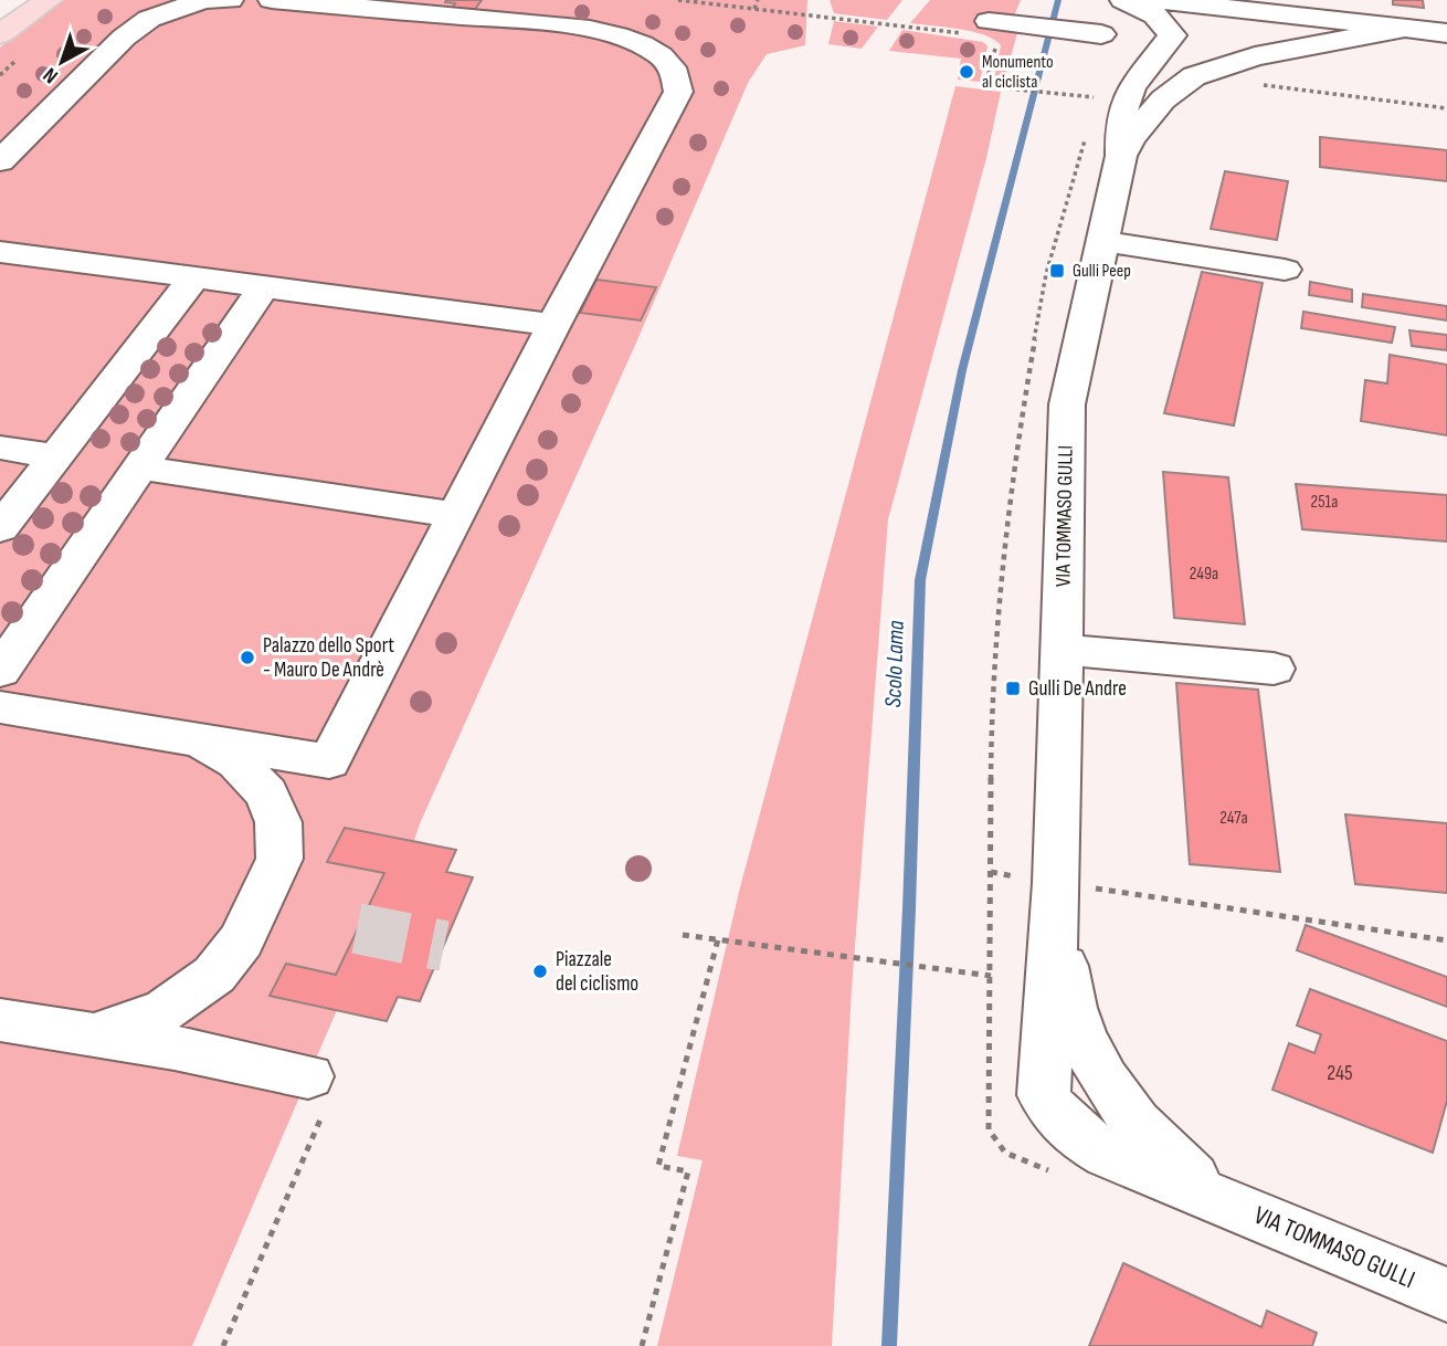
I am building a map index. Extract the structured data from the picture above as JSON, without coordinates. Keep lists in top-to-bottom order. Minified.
{"streets":{"street":["VIA TOMMASO GULLI"]},"water":["Scolo Lama"],"places":{"other":["Monumento al ciclista","Palazzo dello Sport - Mauro De Andrè","Piazzale del ciclismo"],"transit":["Gulli Peep","Gulli De Andre"]},"house_numbers":["251a","249a","247a","245"],"north":"bottom left"}
